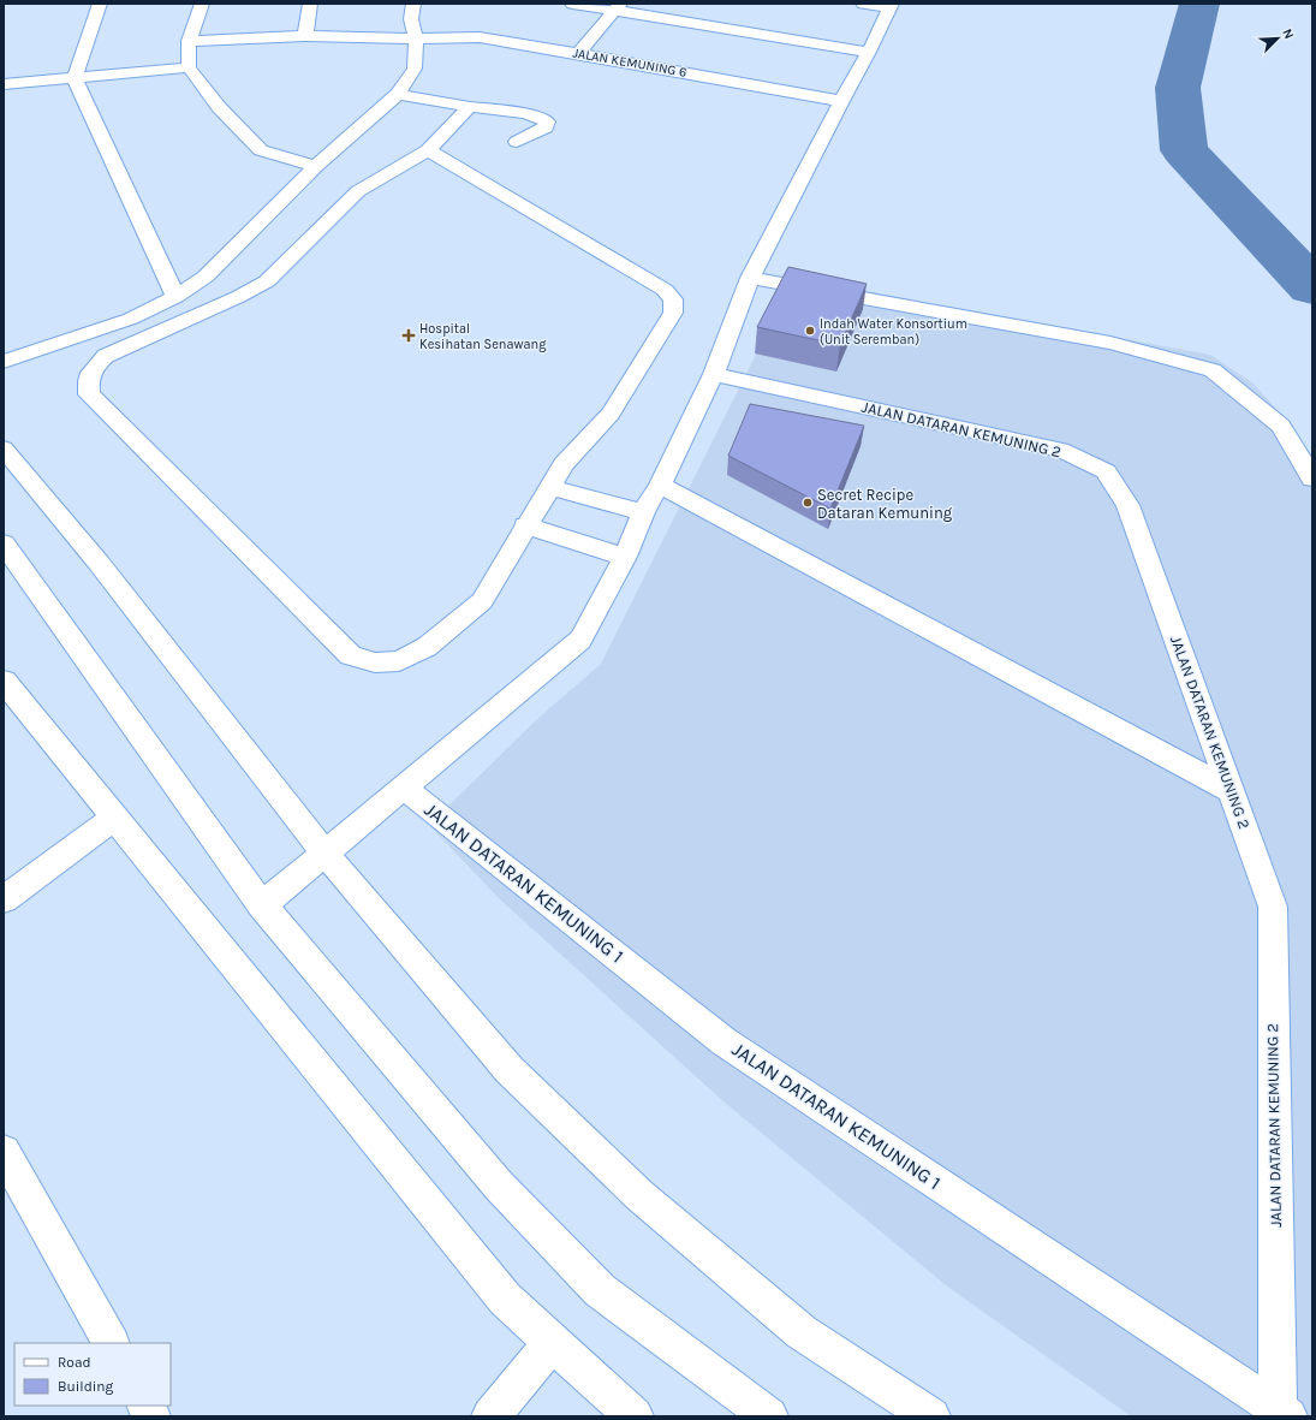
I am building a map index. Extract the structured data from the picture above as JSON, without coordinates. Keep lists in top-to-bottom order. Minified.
{"streets":{"street":["JALAN KEMUNING 6","JALAN DATARAN KEMUNING 2","JALAN DATARAN KEMUNING 1"]},"crossings":[["JALAN DATARAN KEMUNING 2","JALAN DATARAN KEMUNING 1"]],"places":{"other":["Indah Water Konsortium (Unit Seremban)","Secret Recipe Dataran Kemuning"],"health":["Hospital Kesihatan Senawang"]},"legend":["Road","Building"],"north":"top right"}
